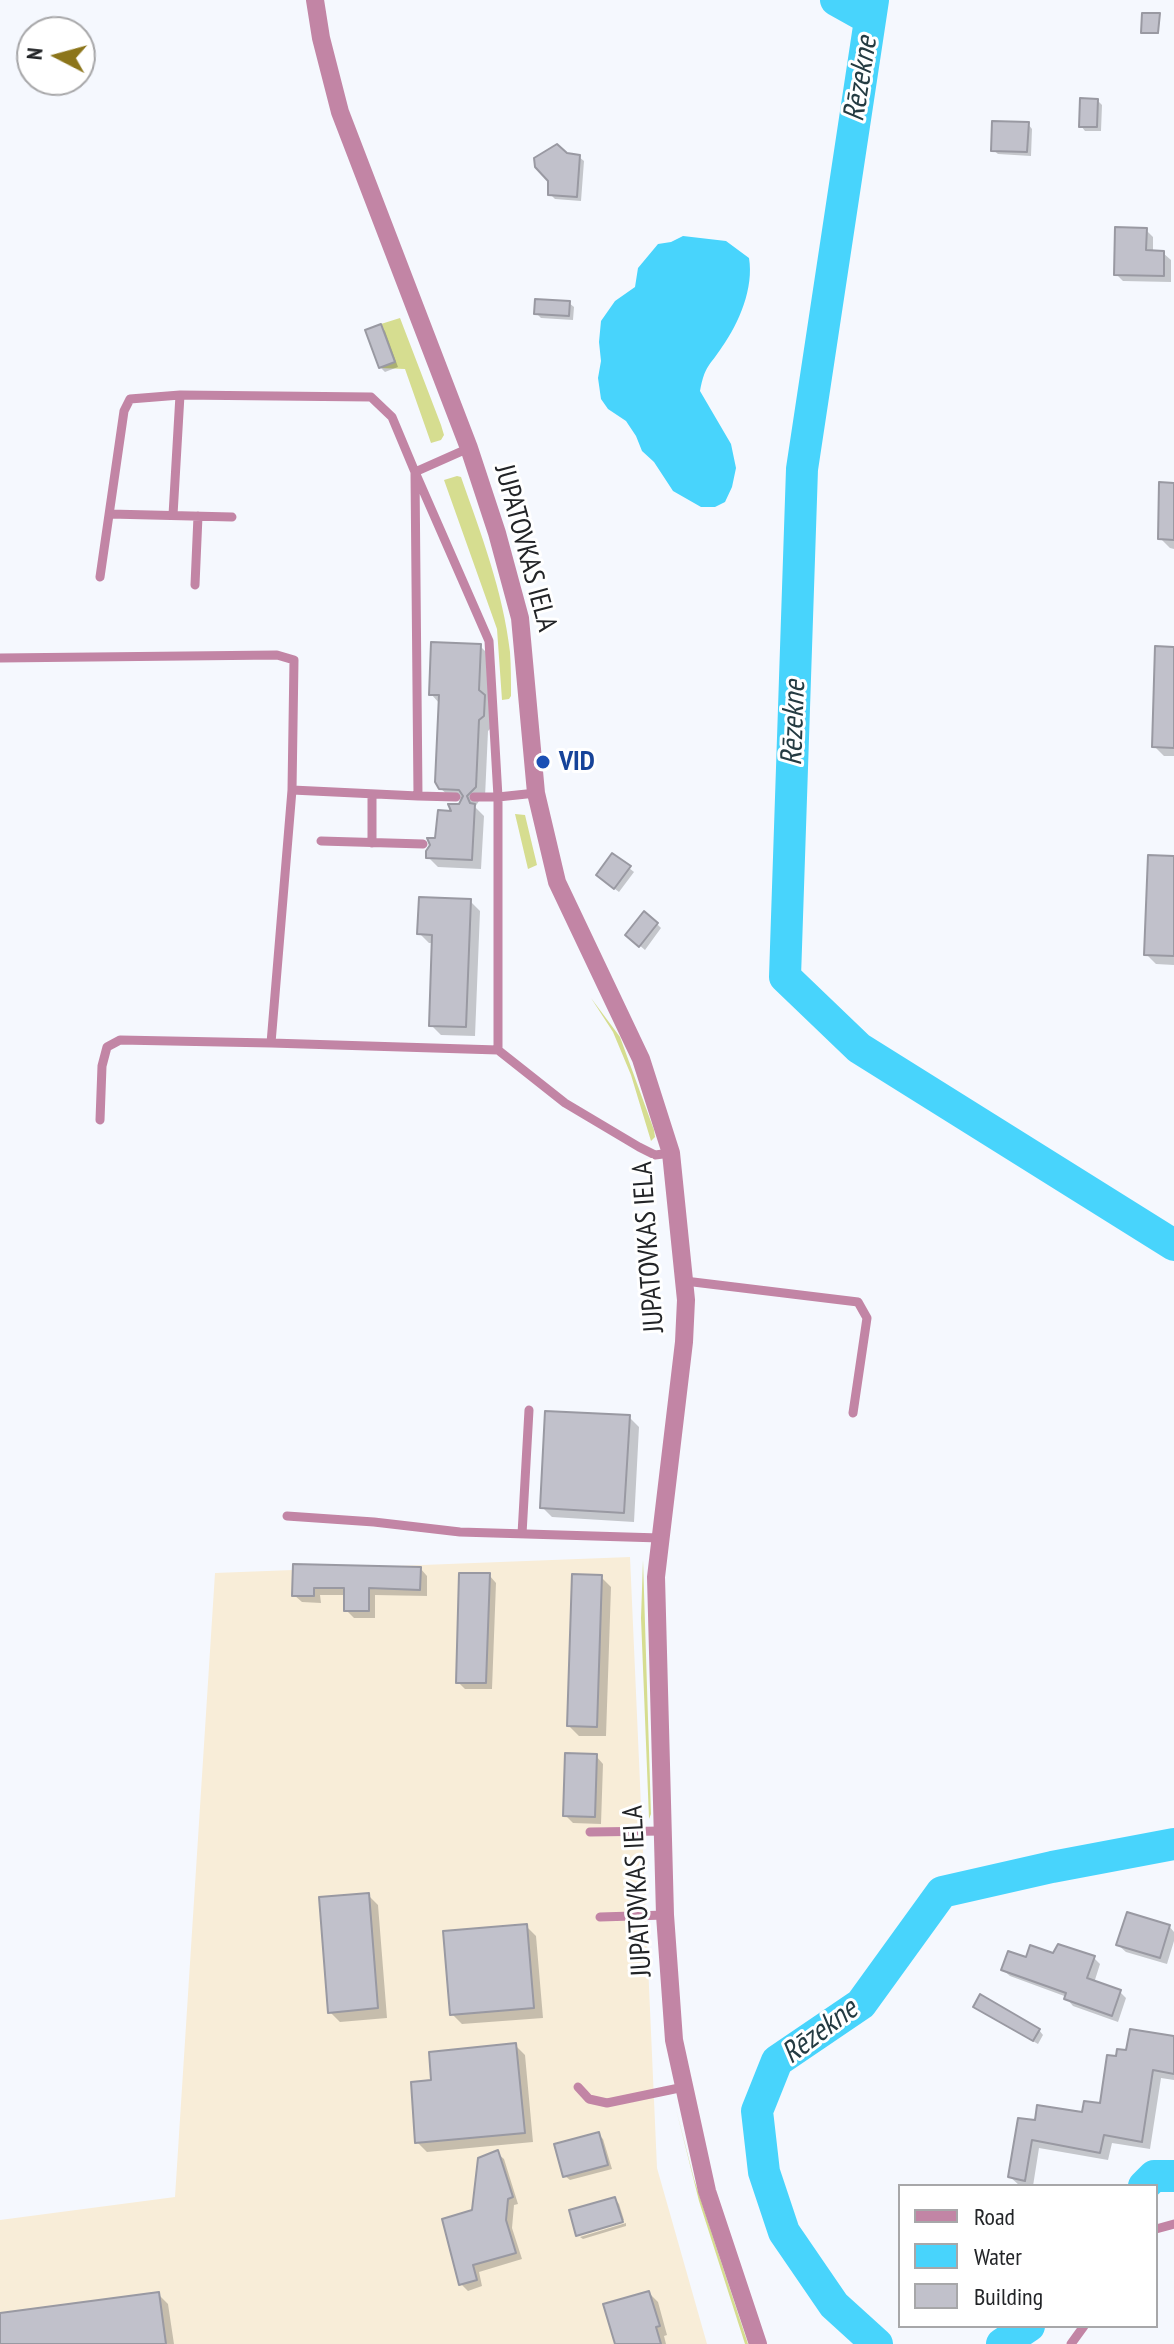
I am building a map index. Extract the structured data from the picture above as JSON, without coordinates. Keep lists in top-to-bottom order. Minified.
{"streets":{"street":["JUPATOVKAS IELA"]},"water":["Rēzekne"],"places":["VID"],"legend":["Road","Water","Building"],"north":"left"}
